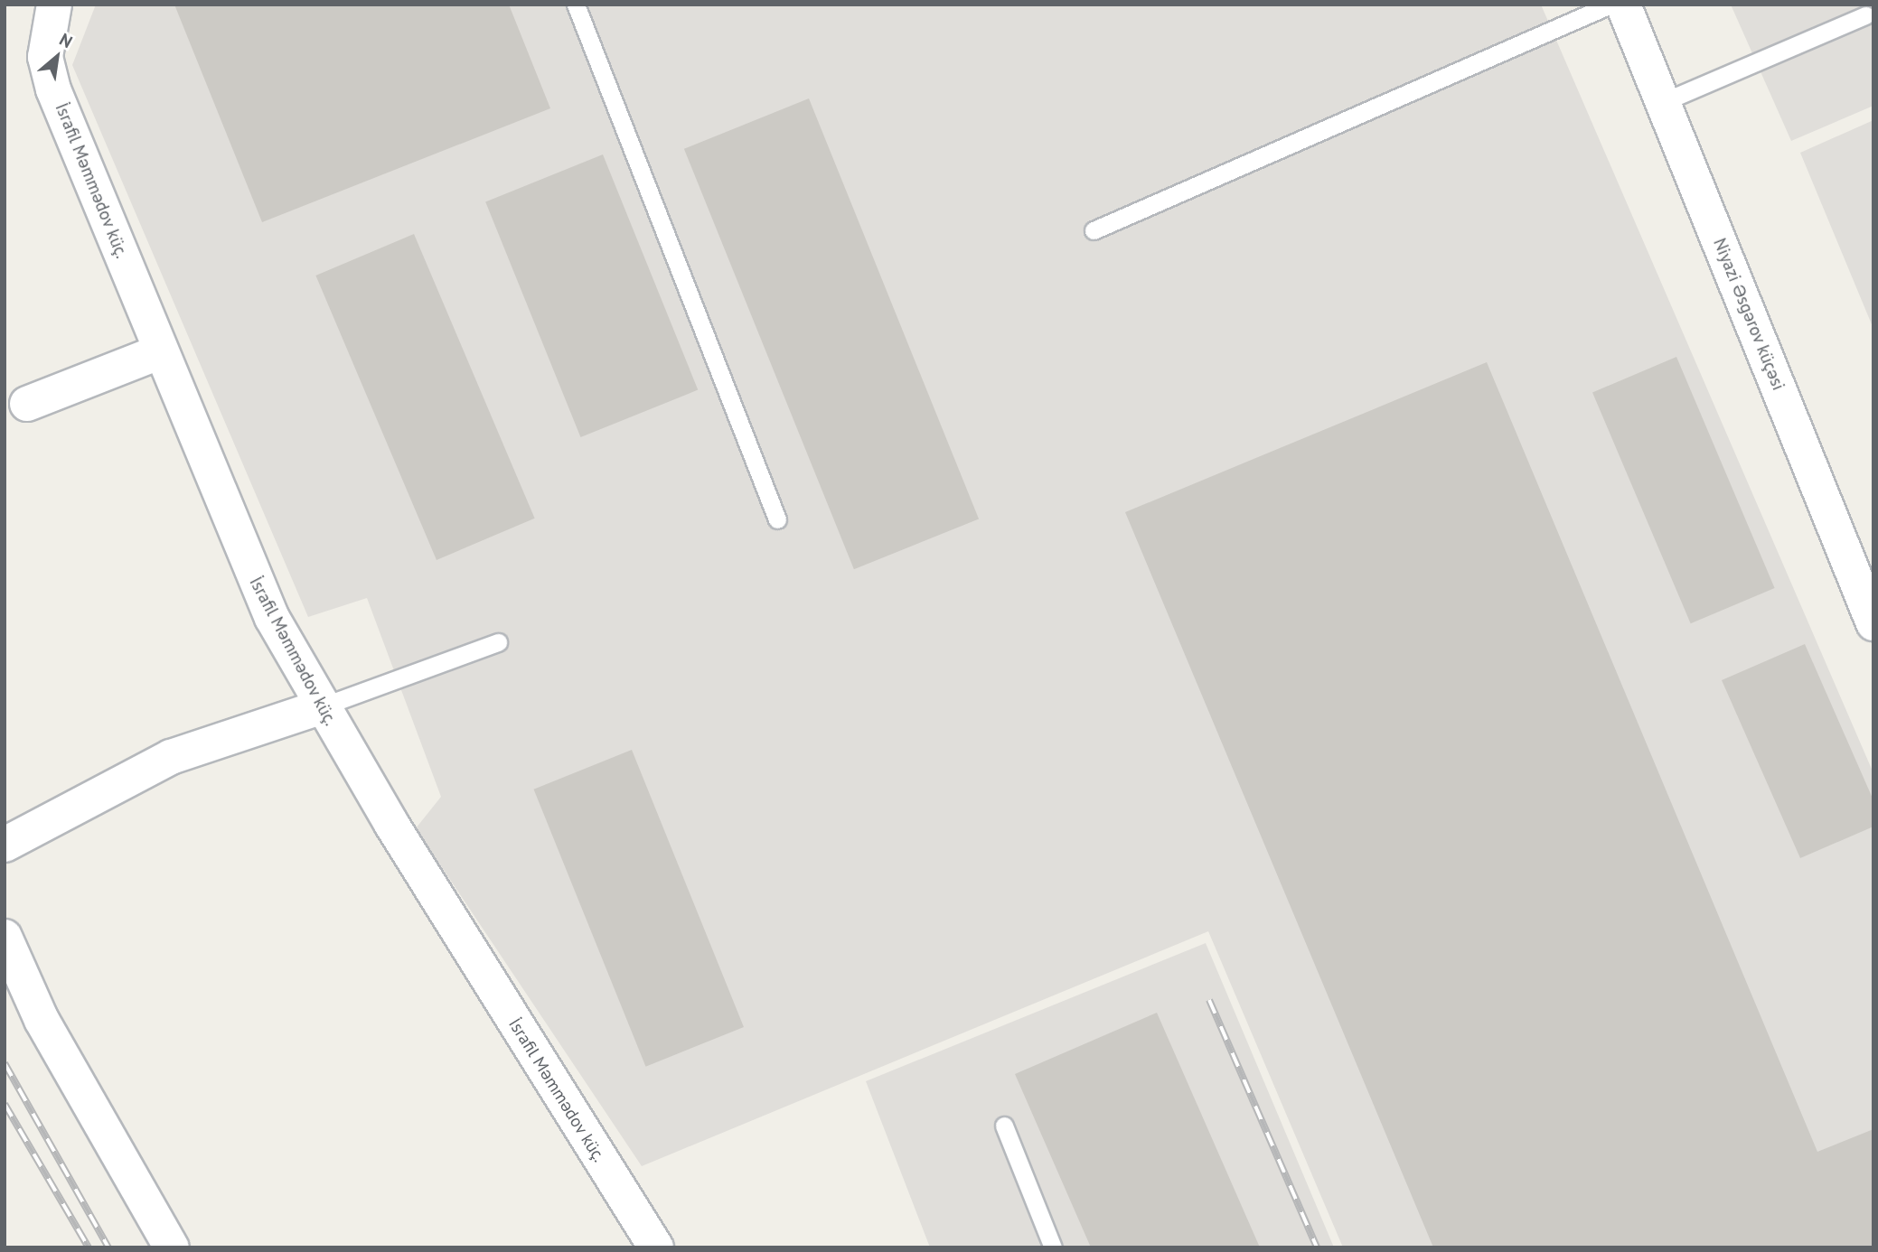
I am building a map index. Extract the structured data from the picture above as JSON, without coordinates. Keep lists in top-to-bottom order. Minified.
{"streets":{"street":["İsrafil Məmmədov küç.","Niyazi Əsgərov küçəsi"]},"north":"top right"}
